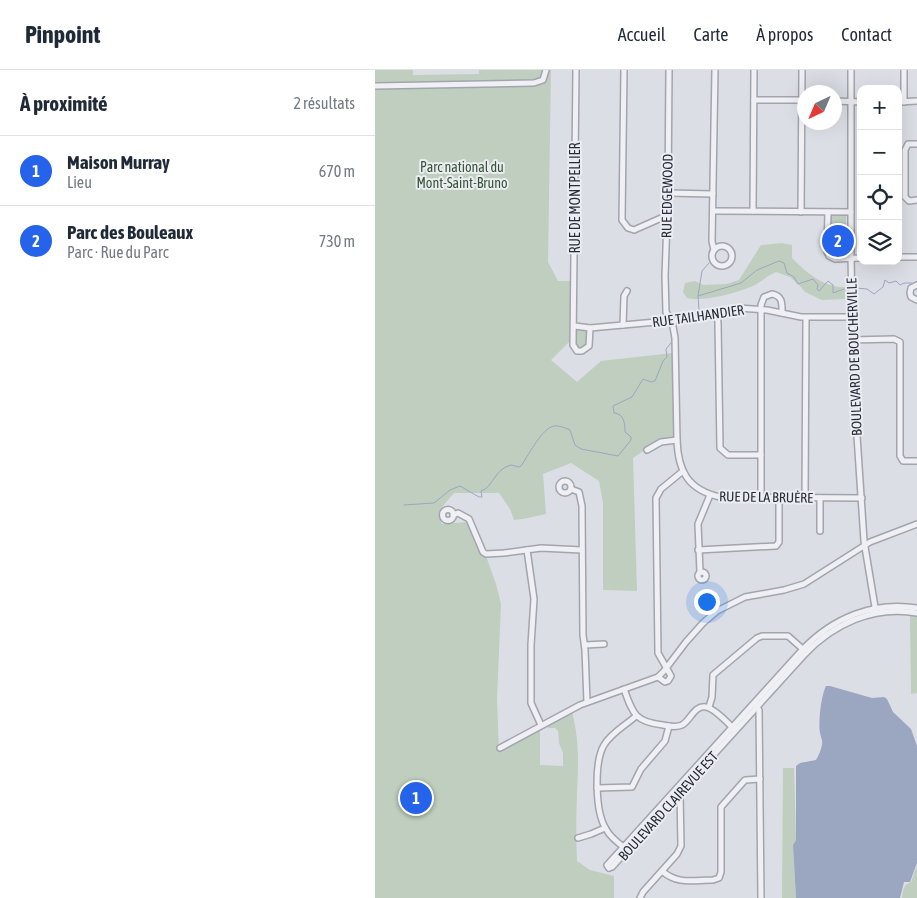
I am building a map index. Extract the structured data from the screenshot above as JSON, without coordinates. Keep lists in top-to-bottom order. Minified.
{"streets":{"street":["RUE EDGEWOOD","RUE DE MONTPELLIER","RUE TAILHANDIER","BOULEVARD DE BOUCHERVILLE","RUE DE LA BRUÈRE","BOULEVARD CLAIREVUE EST"]},"crossings":[["RUE EDGEWOOD","RUE TAILHANDIER"],["RUE DE MONTPELLIER","RUE TAILHANDIER"],["RUE TAILHANDIER","BOULEVARD DE BOUCHERVILLE"],["BOULEVARD DE BOUCHERVILLE","RUE DE LA BRUÈRE"],["BOULEVARD DE BOUCHERVILLE","BOULEVARD CLAIREVUE EST"]],"parks":["Parc national du Mont-Saint-Bruno"],"north":"bottom left","page":{"header":"Pinpoint","nav":["Accueil","Carte","À propos","Contact"],"heading":["À proximité","2 résultats"],"map_buttons":["+","−"],"list":[{"mark":"1","name":"Maison Murray","note":"Lieu","value":"670 m"},{"mark":"2","name":"Parc des Bouleaux","note":"Parc · Rue du Parc","value":"730 m"}],"pins":["2","1"]}}
